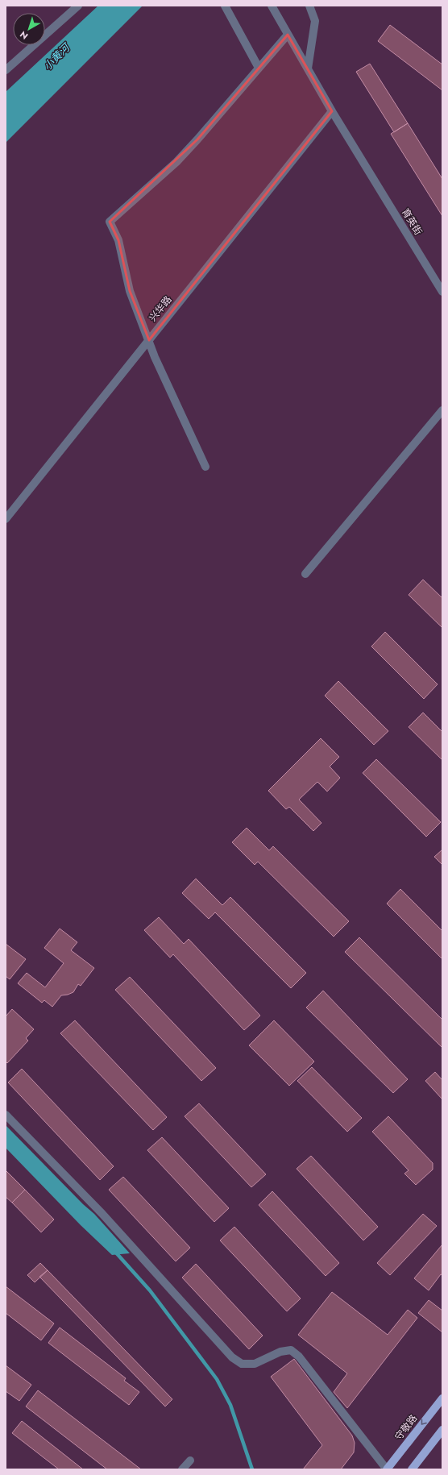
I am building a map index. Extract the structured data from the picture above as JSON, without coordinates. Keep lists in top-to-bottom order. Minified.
{"streets":{"main road":["守敬路"],"street":["育英街","兴华路"]},"crossings":[["育英街","兴华路"]],"water":["小黄河"],"north":"bottom left"}
